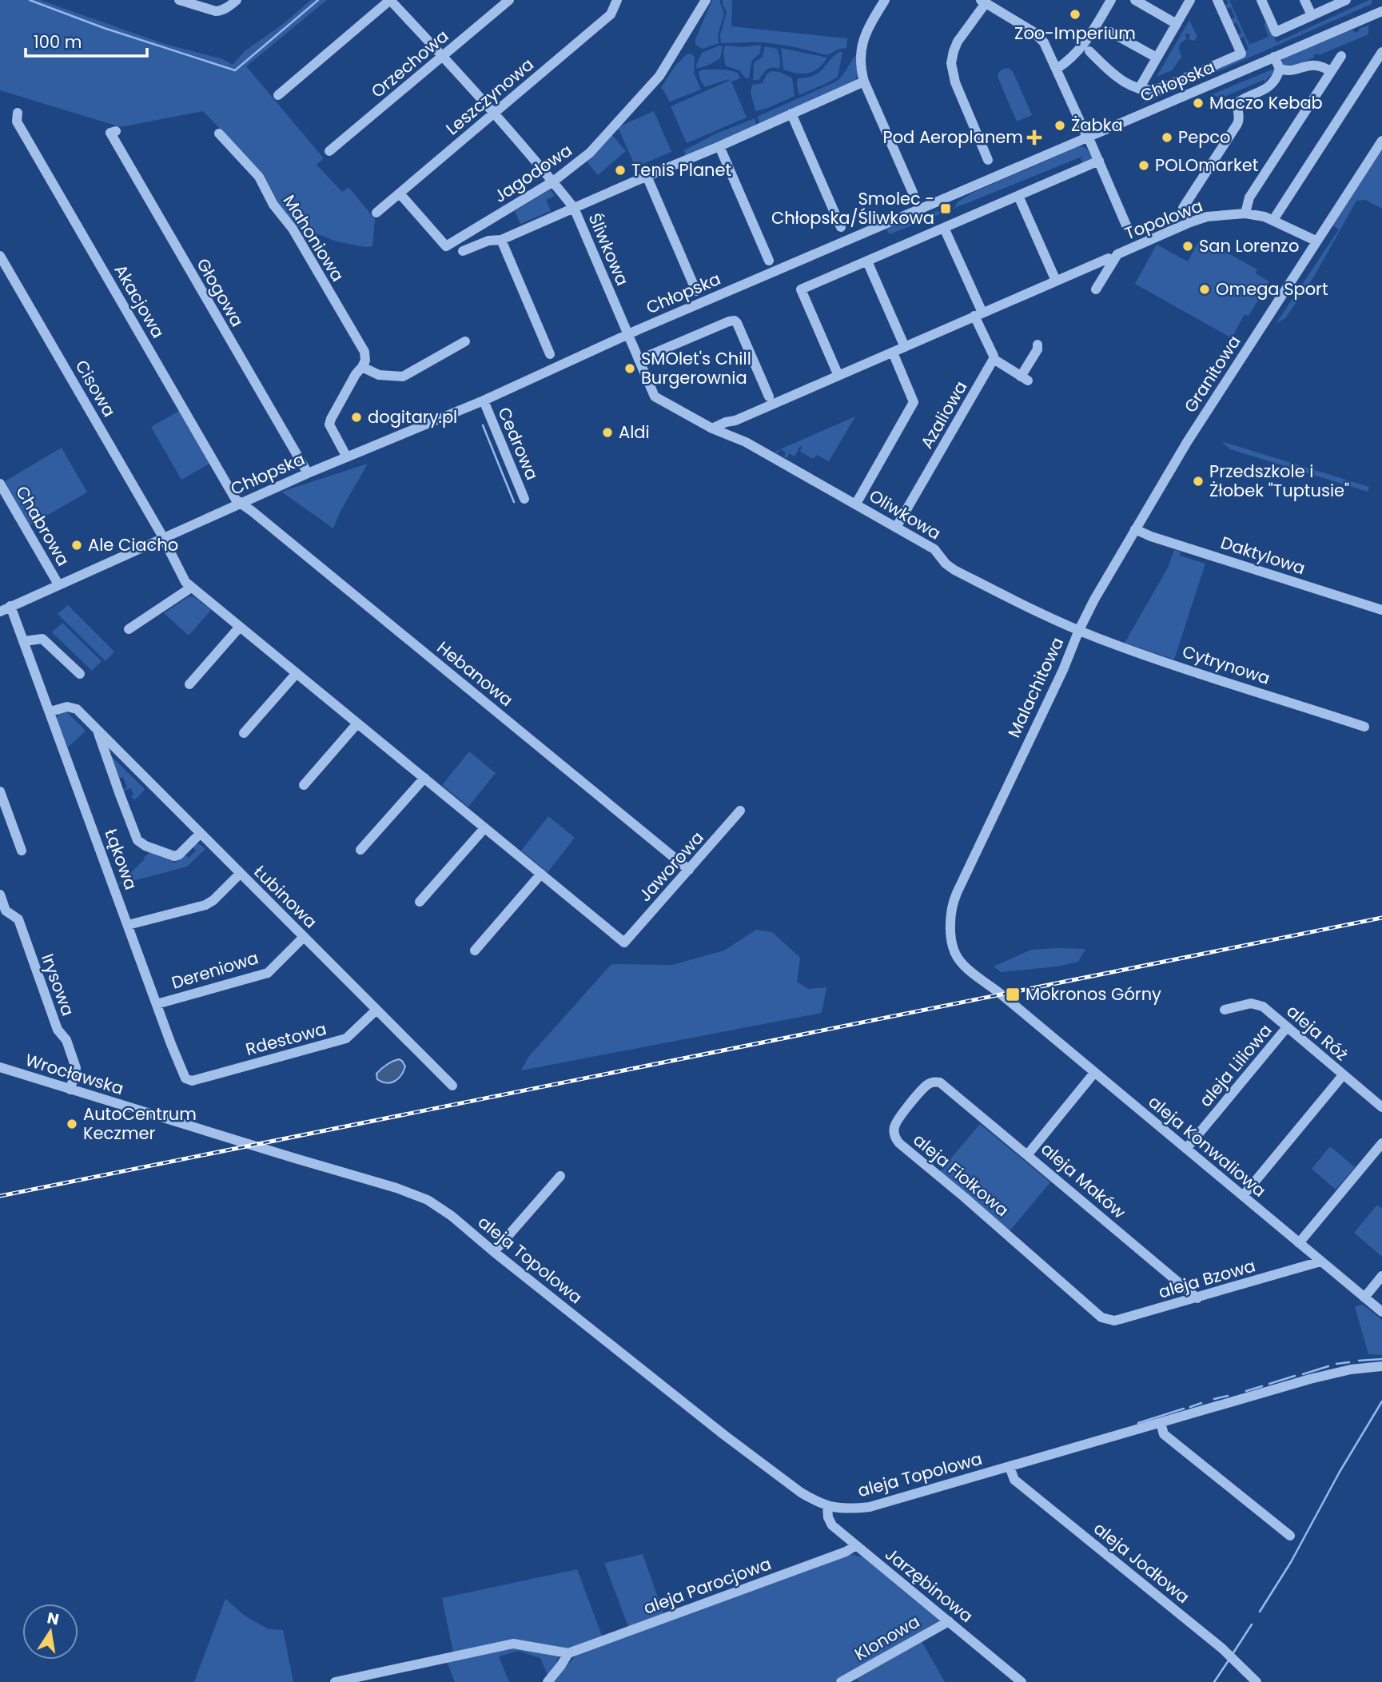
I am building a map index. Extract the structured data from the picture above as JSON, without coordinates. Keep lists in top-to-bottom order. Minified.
{"streets":{"street":["Orzechowa","Chłopska","Leszczynowa","Jagodowa","Topolowa","Mahoniowa","Śliwkowa","Głogowa","Akacjowa","Granitowa","Cisowa","Azaliowa","Cedrowa","Oliwkowa","Chabrowa","Daktylowa","Cytrynowa","Hebanowa","Malachitowa","Łąkowa","Jaworowa","Łubinowa","Dereniowa","Irysowa","aleja Róż","Rdestowa","aleja Liliowa","Wrocławska","aleja Konwaliowa","aleja Fiołkowa","aleja Maków","aleja Topolowa","aleja Bzowa","aleja Jodłowa","Jarzębinowa","aleja Parocjowa","Klonowa"]},"crossings":[["Chłopska","Śliwkowa"],["Chłopska","Głogowa"],["Chłopska","Akacjowa"],["Chłopska","Cisowa"],["Chłopska","Cedrowa"],["Chłopska","Chabrowa"],["Chłopska","Hebanowa"],["Chłopska","Łąkowa"],["Leszczynowa","Jagodowa"],["Topolowa","Granitowa"],["Topolowa","Oliwkowa"],["Akacjowa","Hebanowa"],["Granitowa","Oliwkowa"],["Granitowa","Daktylowa"],["Granitowa","Cytrynowa"],["Granitowa","Malachitowa"],["Azaliowa","Oliwkowa"],["Oliwkowa","Cytrynowa"],["Oliwkowa","Malachitowa"],["Cytrynowa","Malachitowa"],["Hebanowa","Jaworowa"],["Malachitowa","aleja Konwaliowa"],["Łąkowa","Łubinowa"],["Łąkowa","Dereniowa"],["Łąkowa","Rdestowa"],["Łubinowa","Dereniowa"],["Łubinowa","Rdestowa"],["Irysowa","Wrocławska"],["aleja Róż","aleja Liliowa"],["aleja Liliowa","aleja Konwaliowa"],["Wrocławska","aleja Topolowa"],["aleja Konwaliowa","aleja Maków"],["aleja Konwaliowa","aleja Bzowa"],["aleja Fiołkowa","aleja Maków"],["aleja Fiołkowa","aleja Bzowa"],["aleja Maków","aleja Bzowa"],["aleja Topolowa","aleja Jodłowa"],["aleja Topolowa","Jarzębinowa"],["Jarzębinowa","aleja Parocjowa"],["Jarzębinowa","Klonowa"]],"places":{"other":["Zoo-Imperium","Maczo Kebab","Żabka","Pepco","POLOmarket","Tenis Planet","San Lorenzo","Omega Sport","SMOlet's Chill Burgerownia","dogitary.pl","Aldi","Przedszkole i Żłobek \"Tuptusie\"","Ale Ciacho","AutoCentrum Keczmer"],"health":["Pod Aeroplanem"],"transit":["Smolec - Chłopska/Śliwkowa","Mokronos Górny"]},"scale_bar":"100 m","north":"top"}
